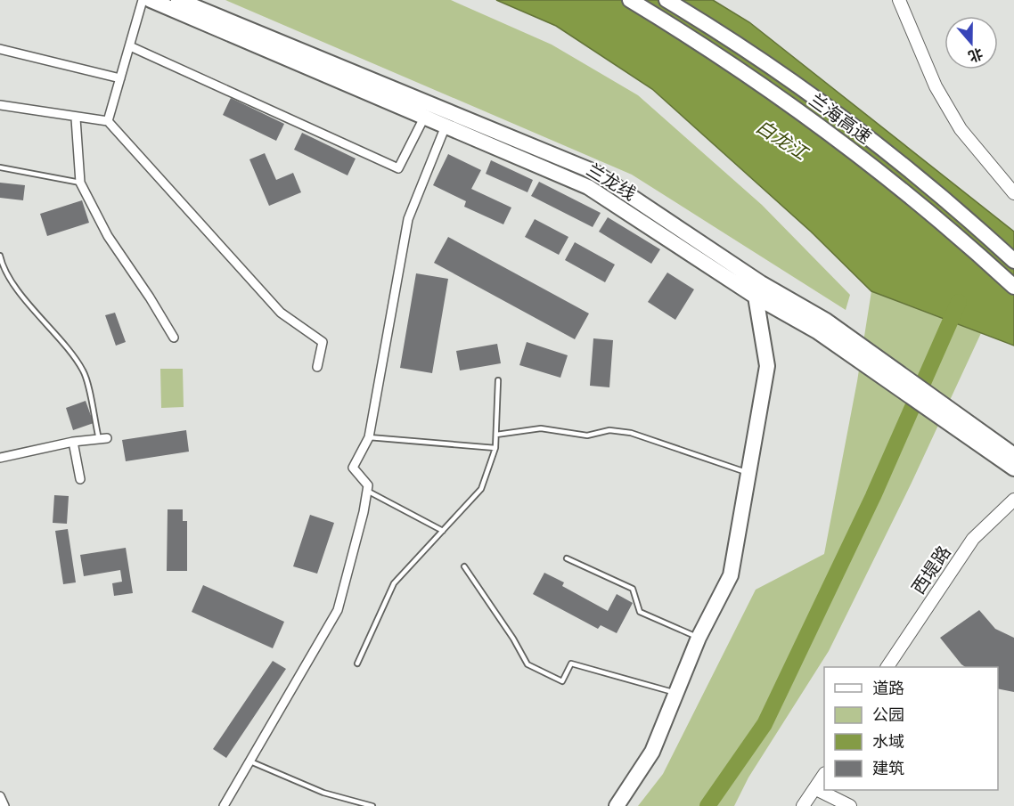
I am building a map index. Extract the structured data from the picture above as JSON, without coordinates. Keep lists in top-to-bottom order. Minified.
{"streets":{"highway":["兰海高速","兰龙线"],"street":["西堤路"]},"water":["白龙江"],"legend":["道路","公园","水域","建筑"],"north":"bottom"}
